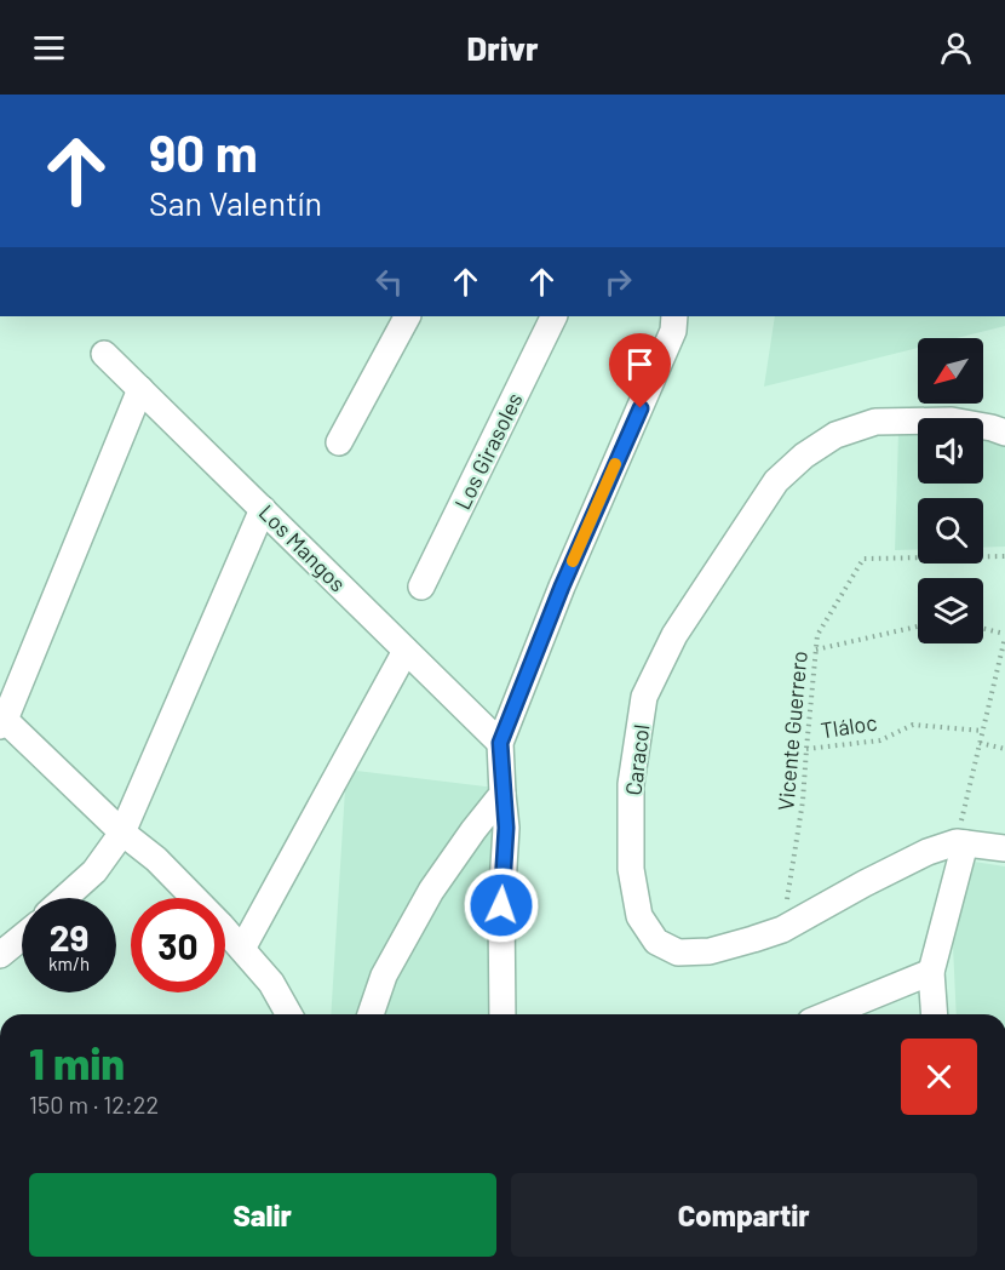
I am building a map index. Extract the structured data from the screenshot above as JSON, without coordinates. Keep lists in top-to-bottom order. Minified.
{"streets":{"street":["Los Girasoles","Los Mangos","Caracol"],"path":["Tláloc","Vicente Guerrero"]},"crossings":[["Tláloc","Vicente Guerrero"],["Vicente Guerrero","Caracol"]],"north":"bottom left","page":{"header":"Drivr","turn":["90 m","San Valentín"],"speed":"29 km/h","limit":"30","heading":["1 min","150 m · 12:22"],"buttons":["Salir","Compartir"]}}
